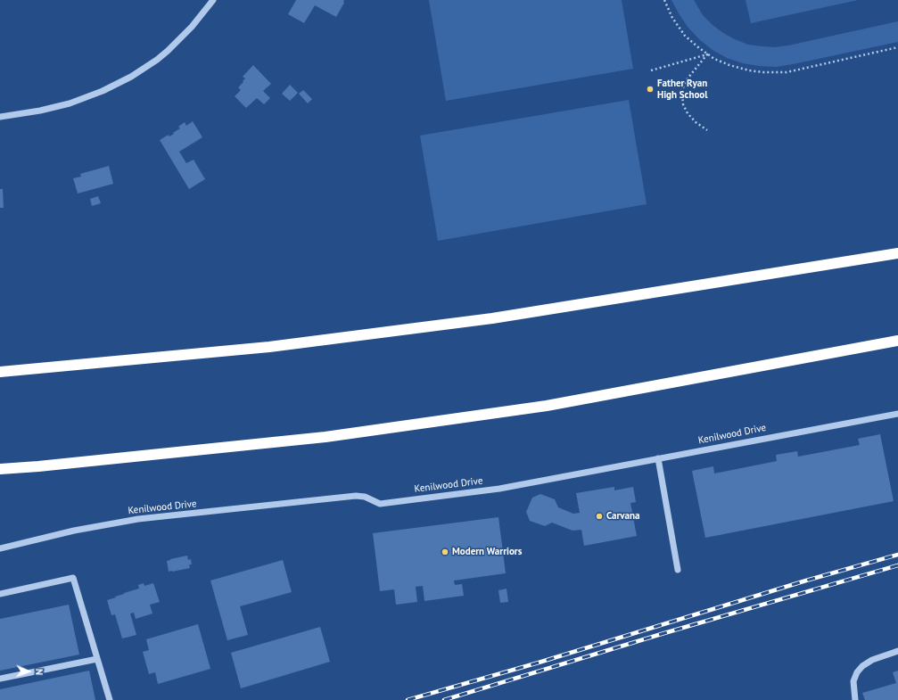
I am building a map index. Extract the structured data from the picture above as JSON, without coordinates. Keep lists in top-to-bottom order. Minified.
{"streets":{"street":["Kenilwood Drive"]},"places":["Father Ryan High School","Carvana","Modern Warriors"],"north":"right"}
